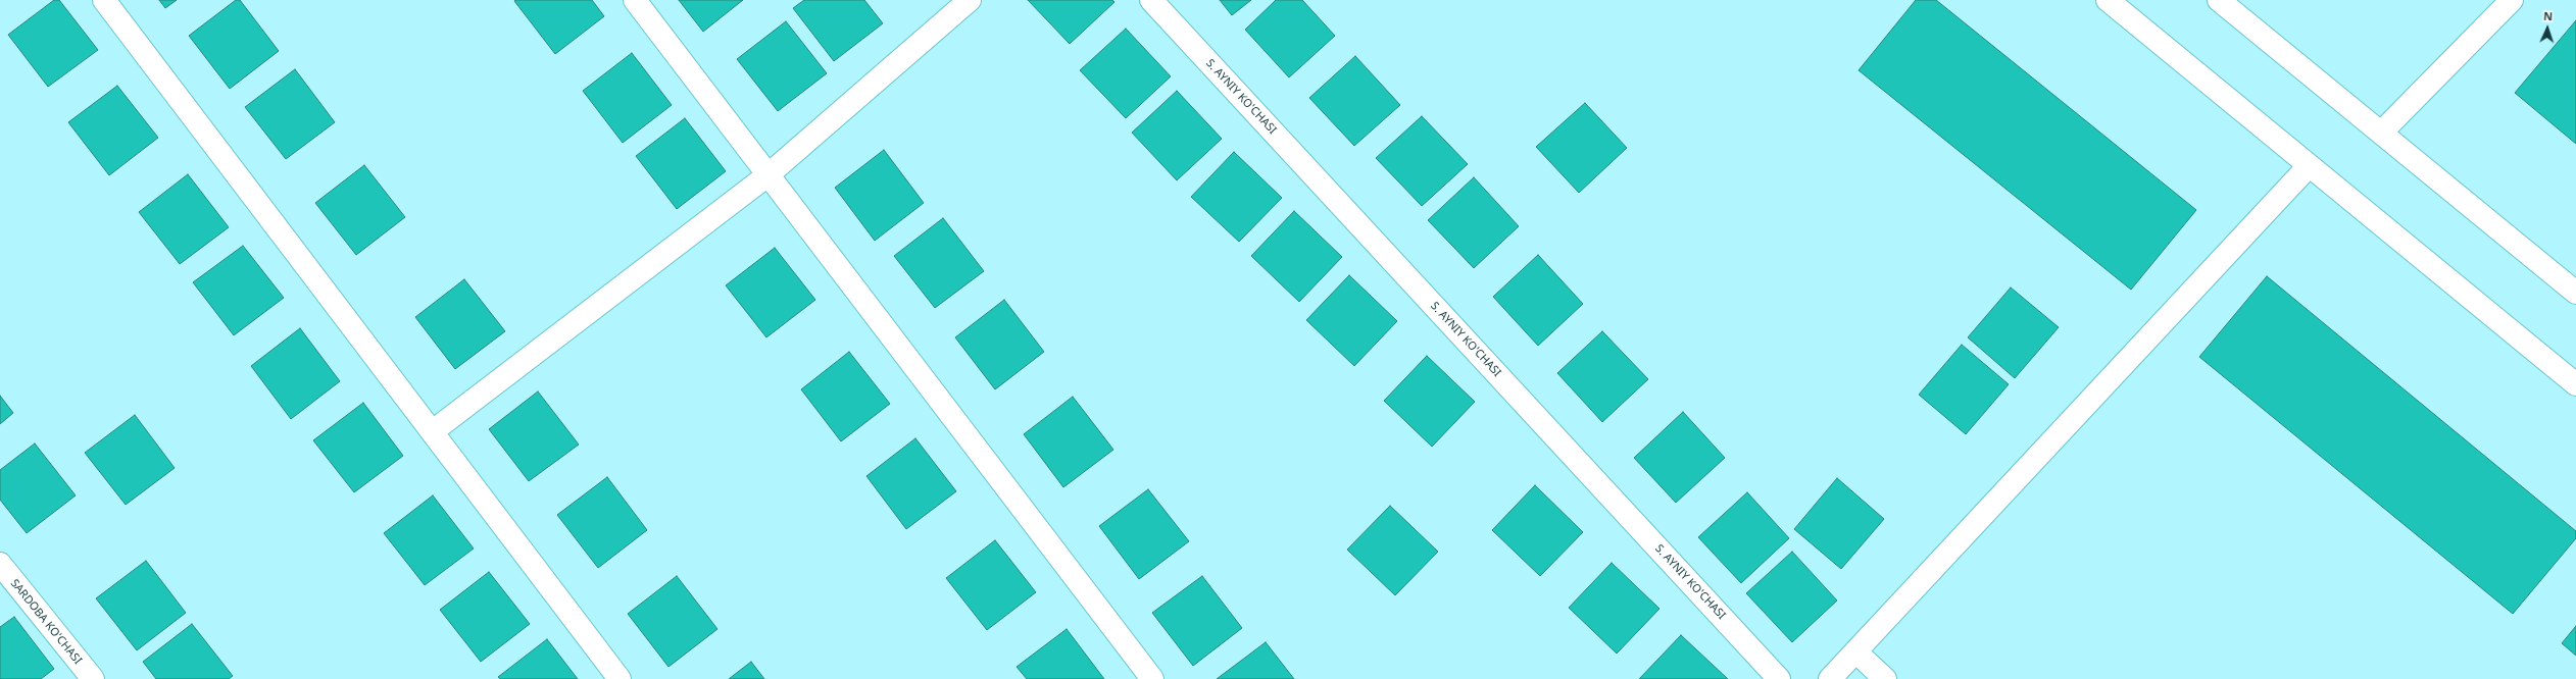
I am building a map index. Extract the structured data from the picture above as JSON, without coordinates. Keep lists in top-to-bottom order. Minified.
{"streets":{"street":["S. AYNIY KO'CHASI","SARDOBA KO'CHASI"]},"north":"top"}
